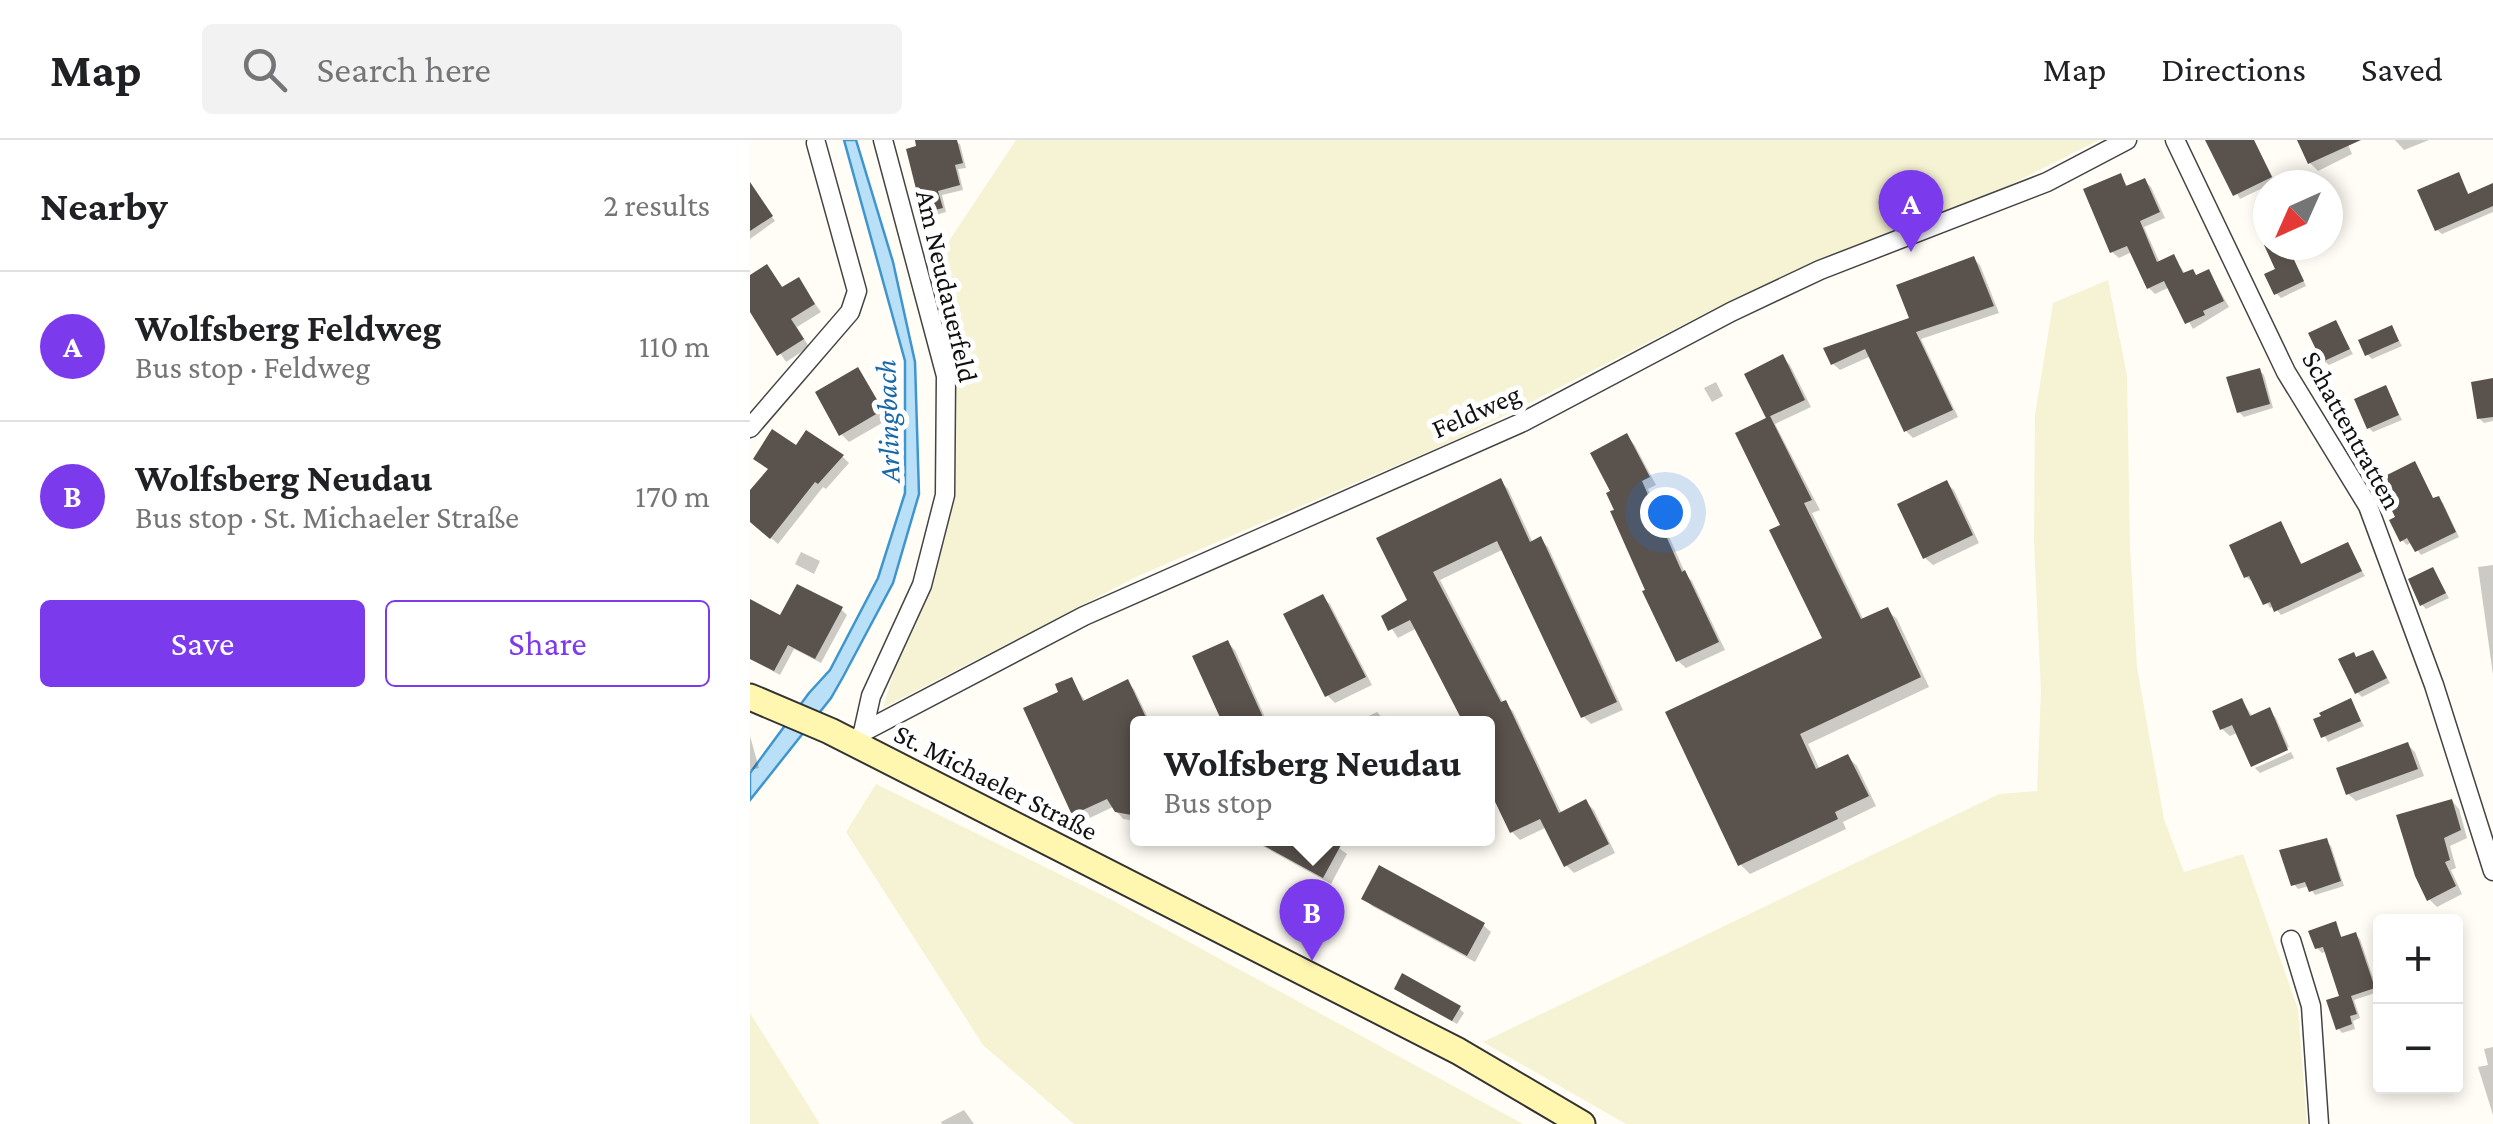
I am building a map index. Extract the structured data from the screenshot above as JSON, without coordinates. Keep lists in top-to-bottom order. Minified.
{"streets":{"main road":["St. Michaeler Straße"],"street":["Am Neudauerfeld","Feldweg","Schattentratten"]},"crossings":[["Am Neudauerfeld","Feldweg"],["Am Neudauerfeld","St. Michaeler Straße"],["Feldweg","St. Michaeler Straße"]],"water":["Arlingbach"],"north":"bottom left","page":{"header":"Map","search":"Search here","nav":["Map","Directions","Saved"],"heading":["Nearby","2 results"],"pins":["A","B"],"list":[{"mark":"A","name":"Wolfsberg Feldweg","note":"Bus stop · Feldweg","value":"110 m"},{"mark":"B","name":"Wolfsberg Neudau","note":"Bus stop · St. Michaeler Straße","value":"170 m"}],"buttons":["Save","Share"],"popup":["Wolfsberg Neudau","Bus stop"],"map_buttons":["+","−"]}}
